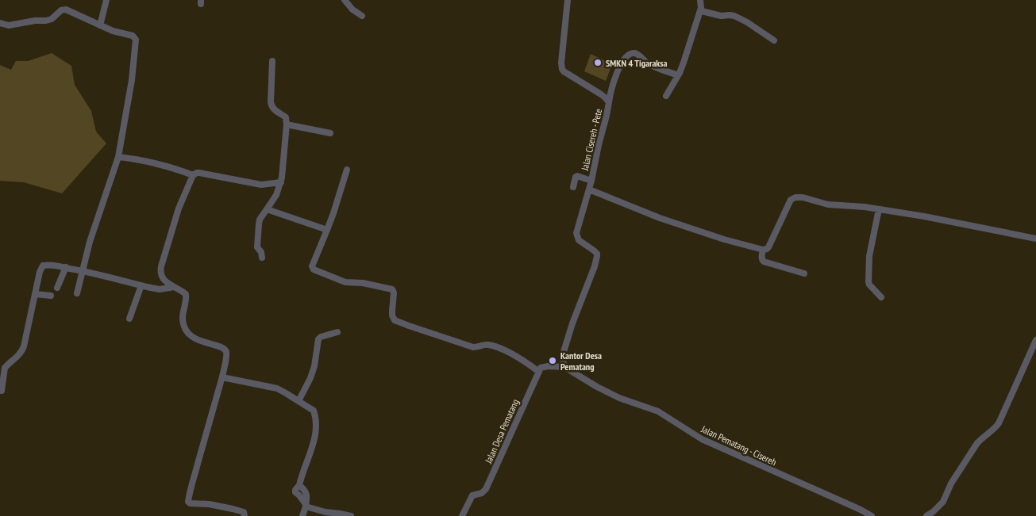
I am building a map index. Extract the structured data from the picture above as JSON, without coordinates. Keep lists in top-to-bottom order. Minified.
{"streets":{"street":["Jalan Cisereh - Pete","Jalan Desa Pematang","Jalan Pematang - Cisereh"]},"places":["SMKN 4 Tigaraksa","Kantor Desa Pematang"]}
